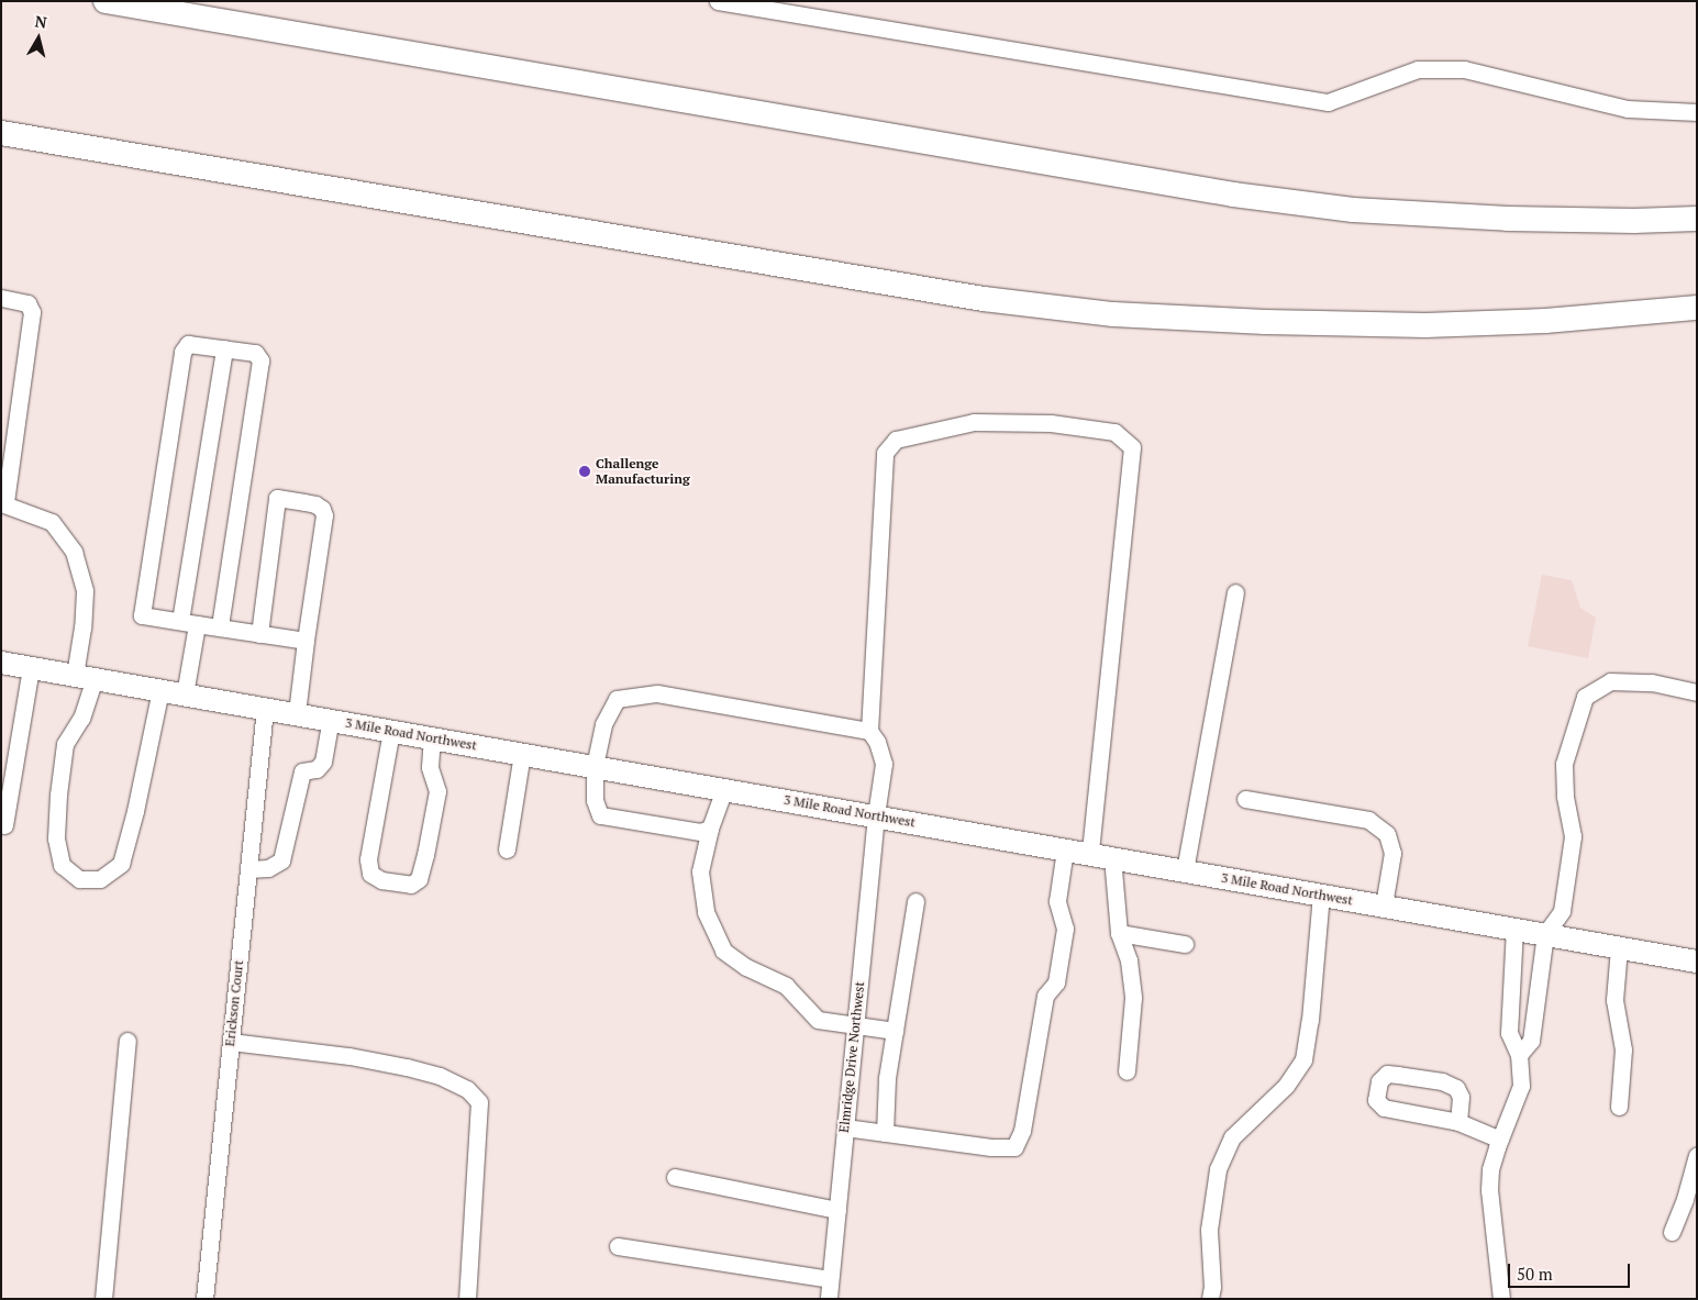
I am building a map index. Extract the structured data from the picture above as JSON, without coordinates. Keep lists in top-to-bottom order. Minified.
{"streets":{"main road":["3 Mile Road Northwest"],"street":["Erickson Court","Elmridge Drive Northwest"]},"crossings":[["3 Mile Road Northwest","Erickson Court"],["3 Mile Road Northwest","Elmridge Drive Northwest"]],"places":["Challenge Manufacturing"],"scale_bar":"50 m","north":"top"}
